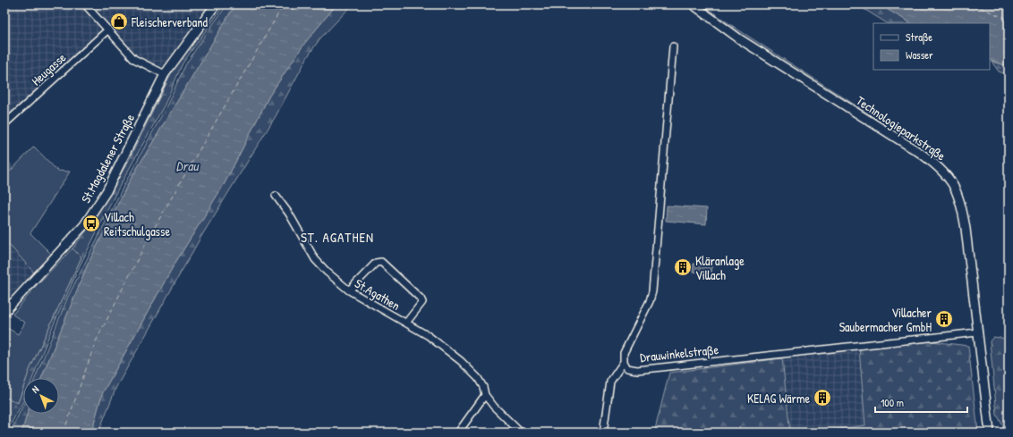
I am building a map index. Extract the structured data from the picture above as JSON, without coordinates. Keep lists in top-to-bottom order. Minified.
{"streets":{"street":["Heugasse","Technologieparkstraße","St.Magdalener Straße","St.Agathen","Drauwinkelstraße"]},"crossings":[["Technologieparkstraße","Drauwinkelstraße"]],"districts":["ST. AGATHEN"],"water":["Drau"],"places":{"shop":["Fleischerverband"],"bus stop":["Villach Reitschulgasse"],"building":["Kläranlage Villach","Villacher Saubermacher GmbH","KELAG Wärme"]},"legend":["Straße","Wasser"],"scale_bar":"100 m","north":"top left"}
